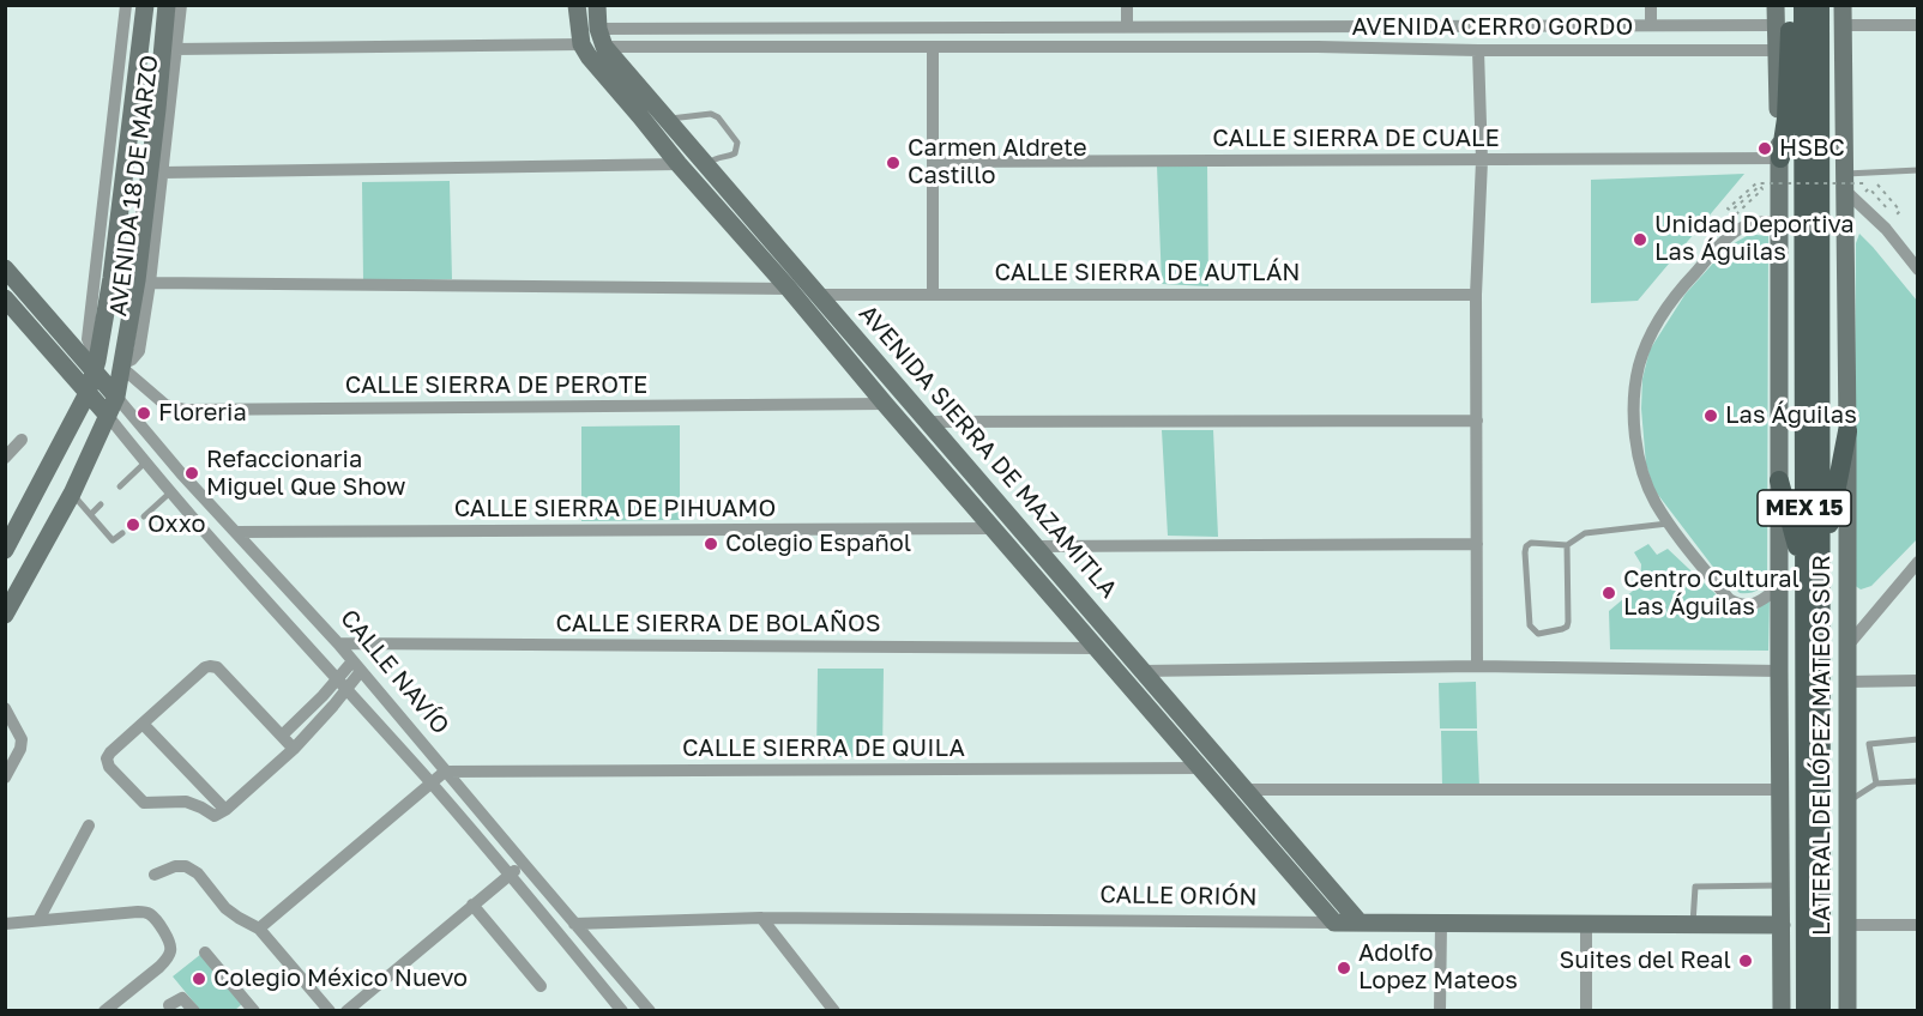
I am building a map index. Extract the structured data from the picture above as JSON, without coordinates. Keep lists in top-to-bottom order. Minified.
{"streets":{"main road":["AVENIDA 18 DE MARZO","AVENIDA SIERRA DE MAZAMITLA","MEX 15","CALLE NAVÍO","LATERAL DE LÓPEZ MATEOS SUR","CALLE ORIÓN"],"street":["AVENIDA CERRO GORDO","CALLE SIERRA DE CUALE","CALLE SIERRA DE AUTLÁN","CALLE SIERRA DE PEROTE","CALLE SIERRA DE PIHUAMO","CALLE SIERRA DE BOLAÑOS","CALLE SIERRA DE QUILA"]},"crossings":[["AVENIDA CERRO GORDO","AVENIDA SIERRA DE MAZAMITLA"],["AVENIDA CERRO GORDO","LATERAL DE LÓPEZ MATEOS SUR"],["CALLE SIERRA DE CUALE","LATERAL DE LÓPEZ MATEOS SUR"],["AVENIDA 18 DE MARZO","CALLE SIERRA DE PEROTE"],["AVENIDA 18 DE MARZO","CALLE NAVÍO"],["CALLE SIERRA DE AUTLÁN","AVENIDA SIERRA DE MAZAMITLA"],["CALLE SIERRA DE PEROTE","AVENIDA SIERRA DE MAZAMITLA"],["AVENIDA SIERRA DE MAZAMITLA","CALLE SIERRA DE PIHUAMO"],["AVENIDA SIERRA DE MAZAMITLA","CALLE SIERRA DE BOLAÑOS"],["AVENIDA SIERRA DE MAZAMITLA","CALLE SIERRA DE QUILA"],["AVENIDA SIERRA DE MAZAMITLA","CALLE ORIÓN"],["CALLE SIERRA DE PIHUAMO","CALLE NAVÍO"],["CALLE SIERRA DE BOLAÑOS","CALLE NAVÍO"],["CALLE NAVÍO","CALLE SIERRA DE QUILA"],["CALLE NAVÍO","CALLE ORIÓN"],["LATERAL DE LÓPEZ MATEOS SUR","CALLE ORIÓN"]],"places":["HSBC","Carmen Aldrete Castillo","Unidad Deportiva Las Águilas","Floreria","Las Águilas","Refaccionaria Miguel Que Show","Oxxo","Colegio Español","Centro Cultural Las Águilas","Suites del Real","Adolfo Lopez Mateos","Colegio México Nuevo"]}
